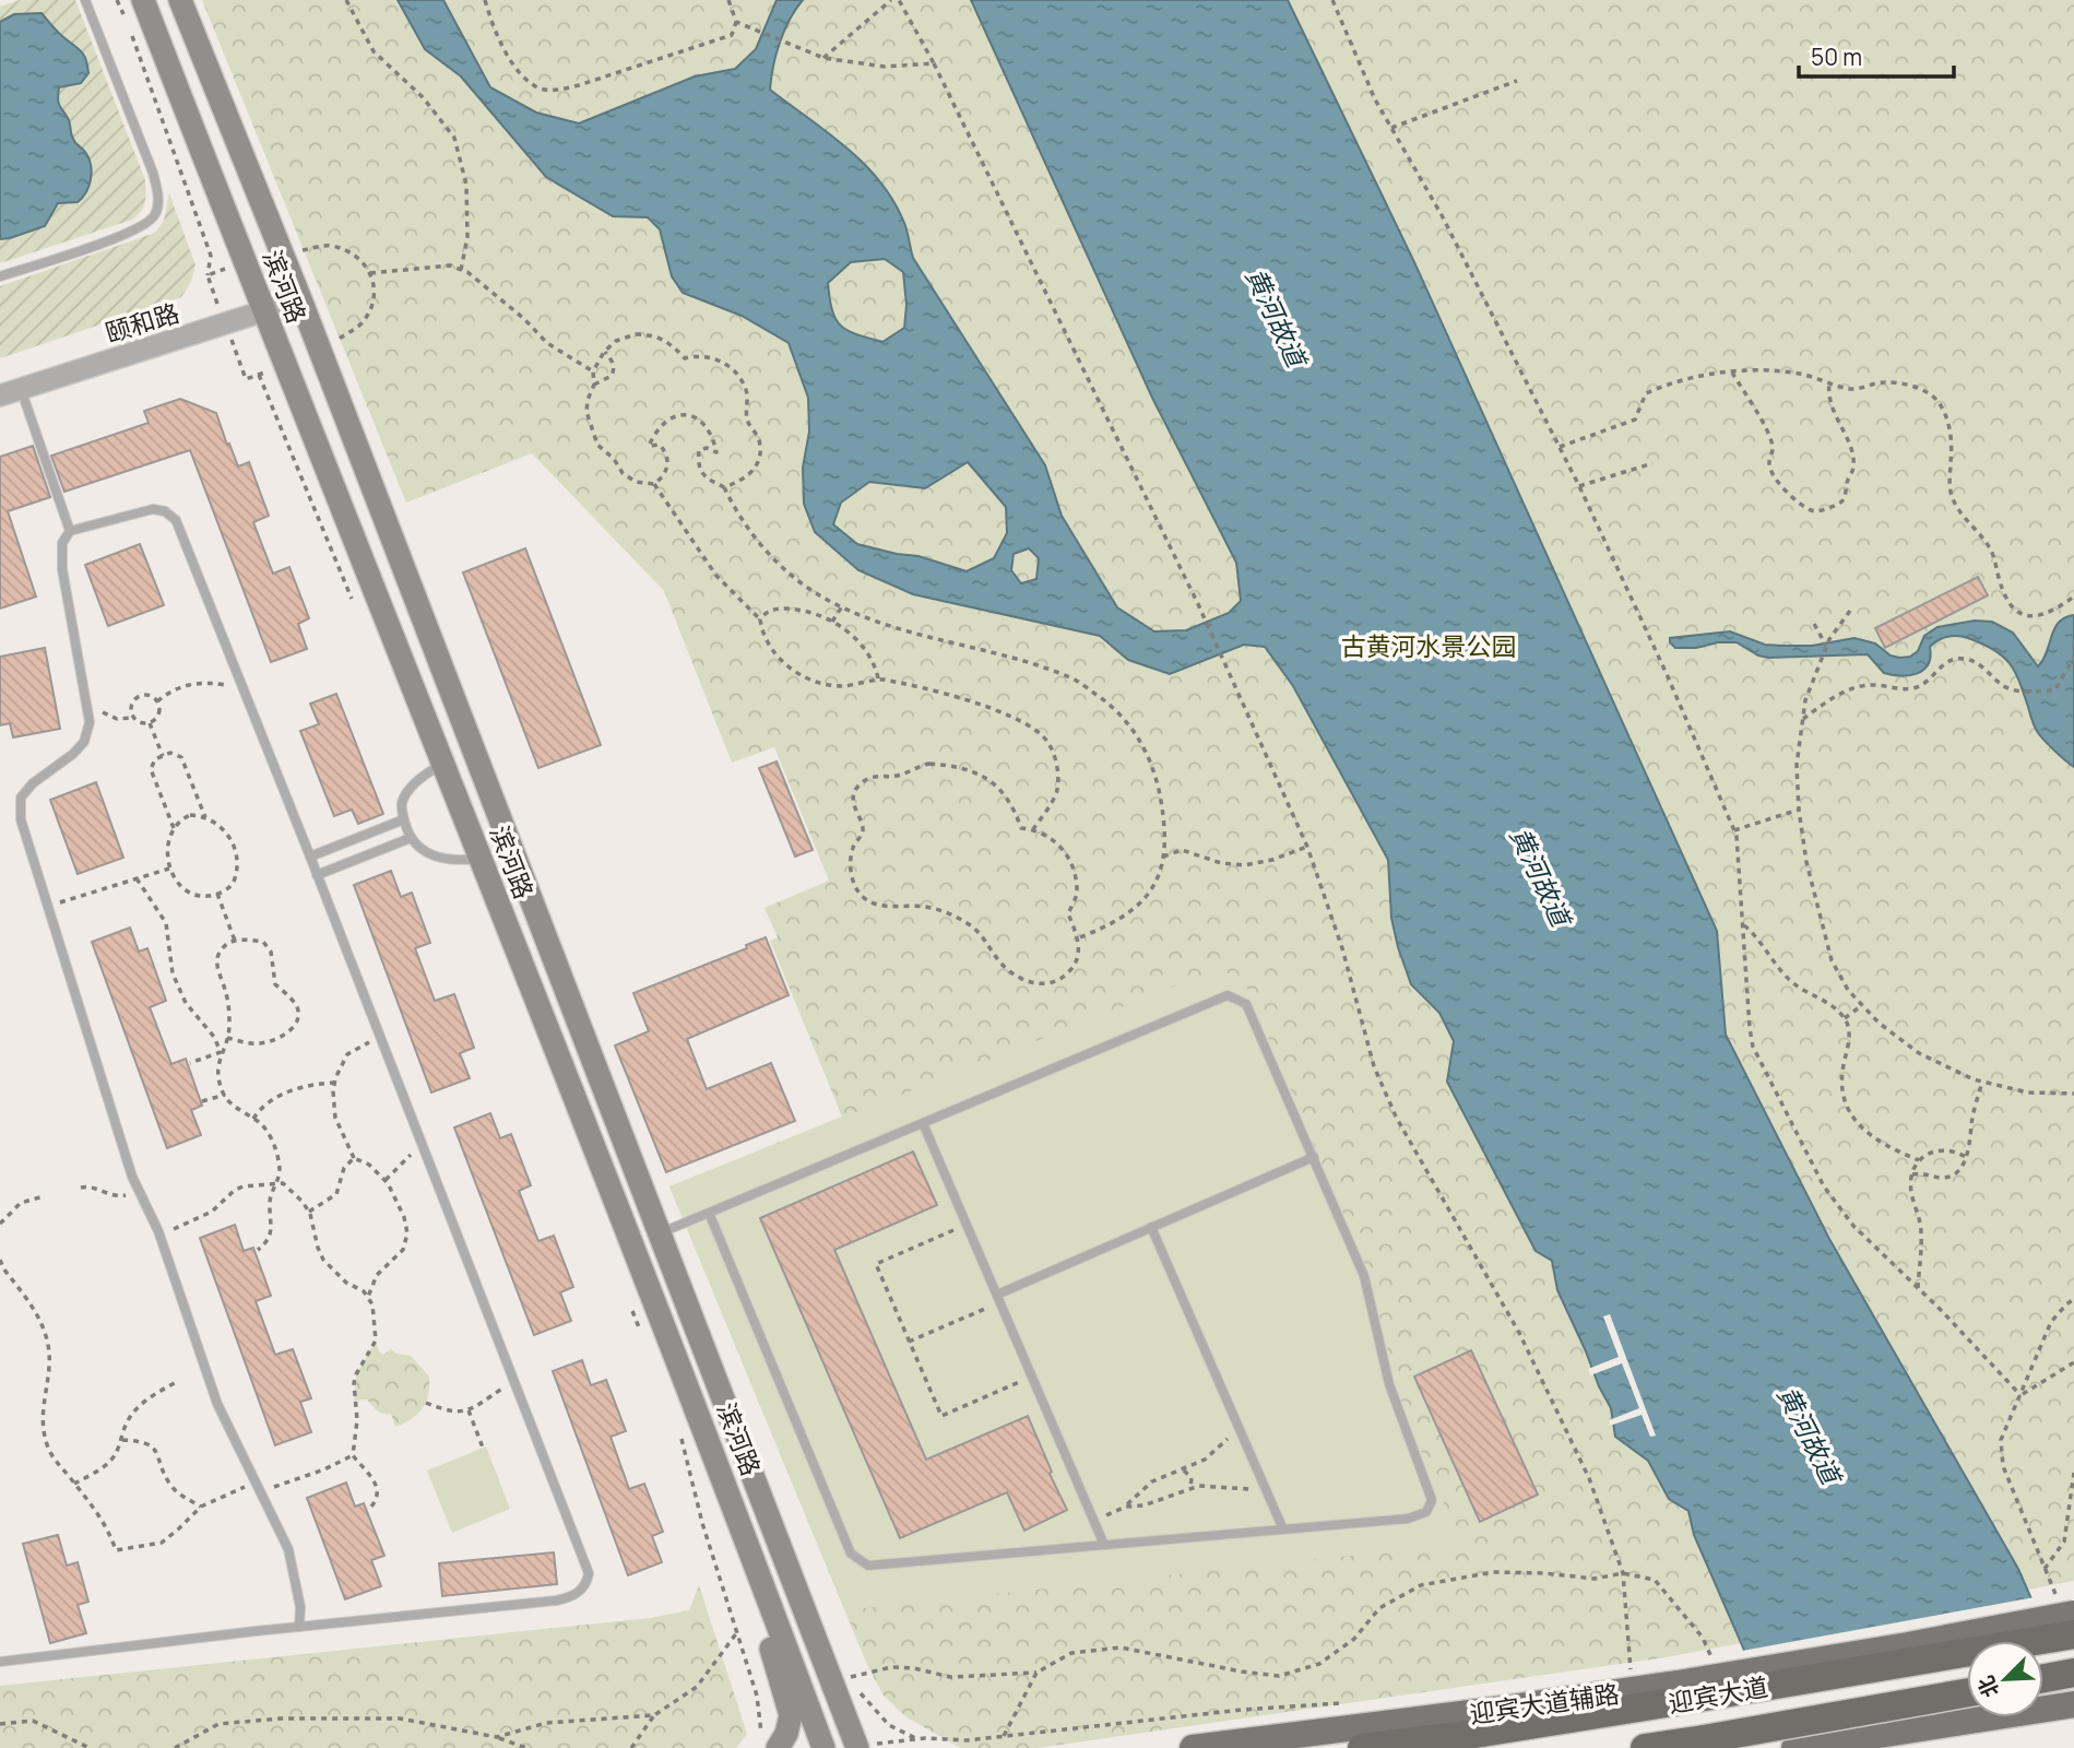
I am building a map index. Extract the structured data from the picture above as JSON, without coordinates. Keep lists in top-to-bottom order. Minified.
{"streets":{"highway":["迎宾大道"],"main road":["滨河路","迎宾大道辅路"],"street":["颐和路"]},"crossings":[["滨河路","颐和路"]],"water":["黄河故道"],"parks":["古黄河水景公园"],"scale_bar":"50 m","north":"bottom left"}
